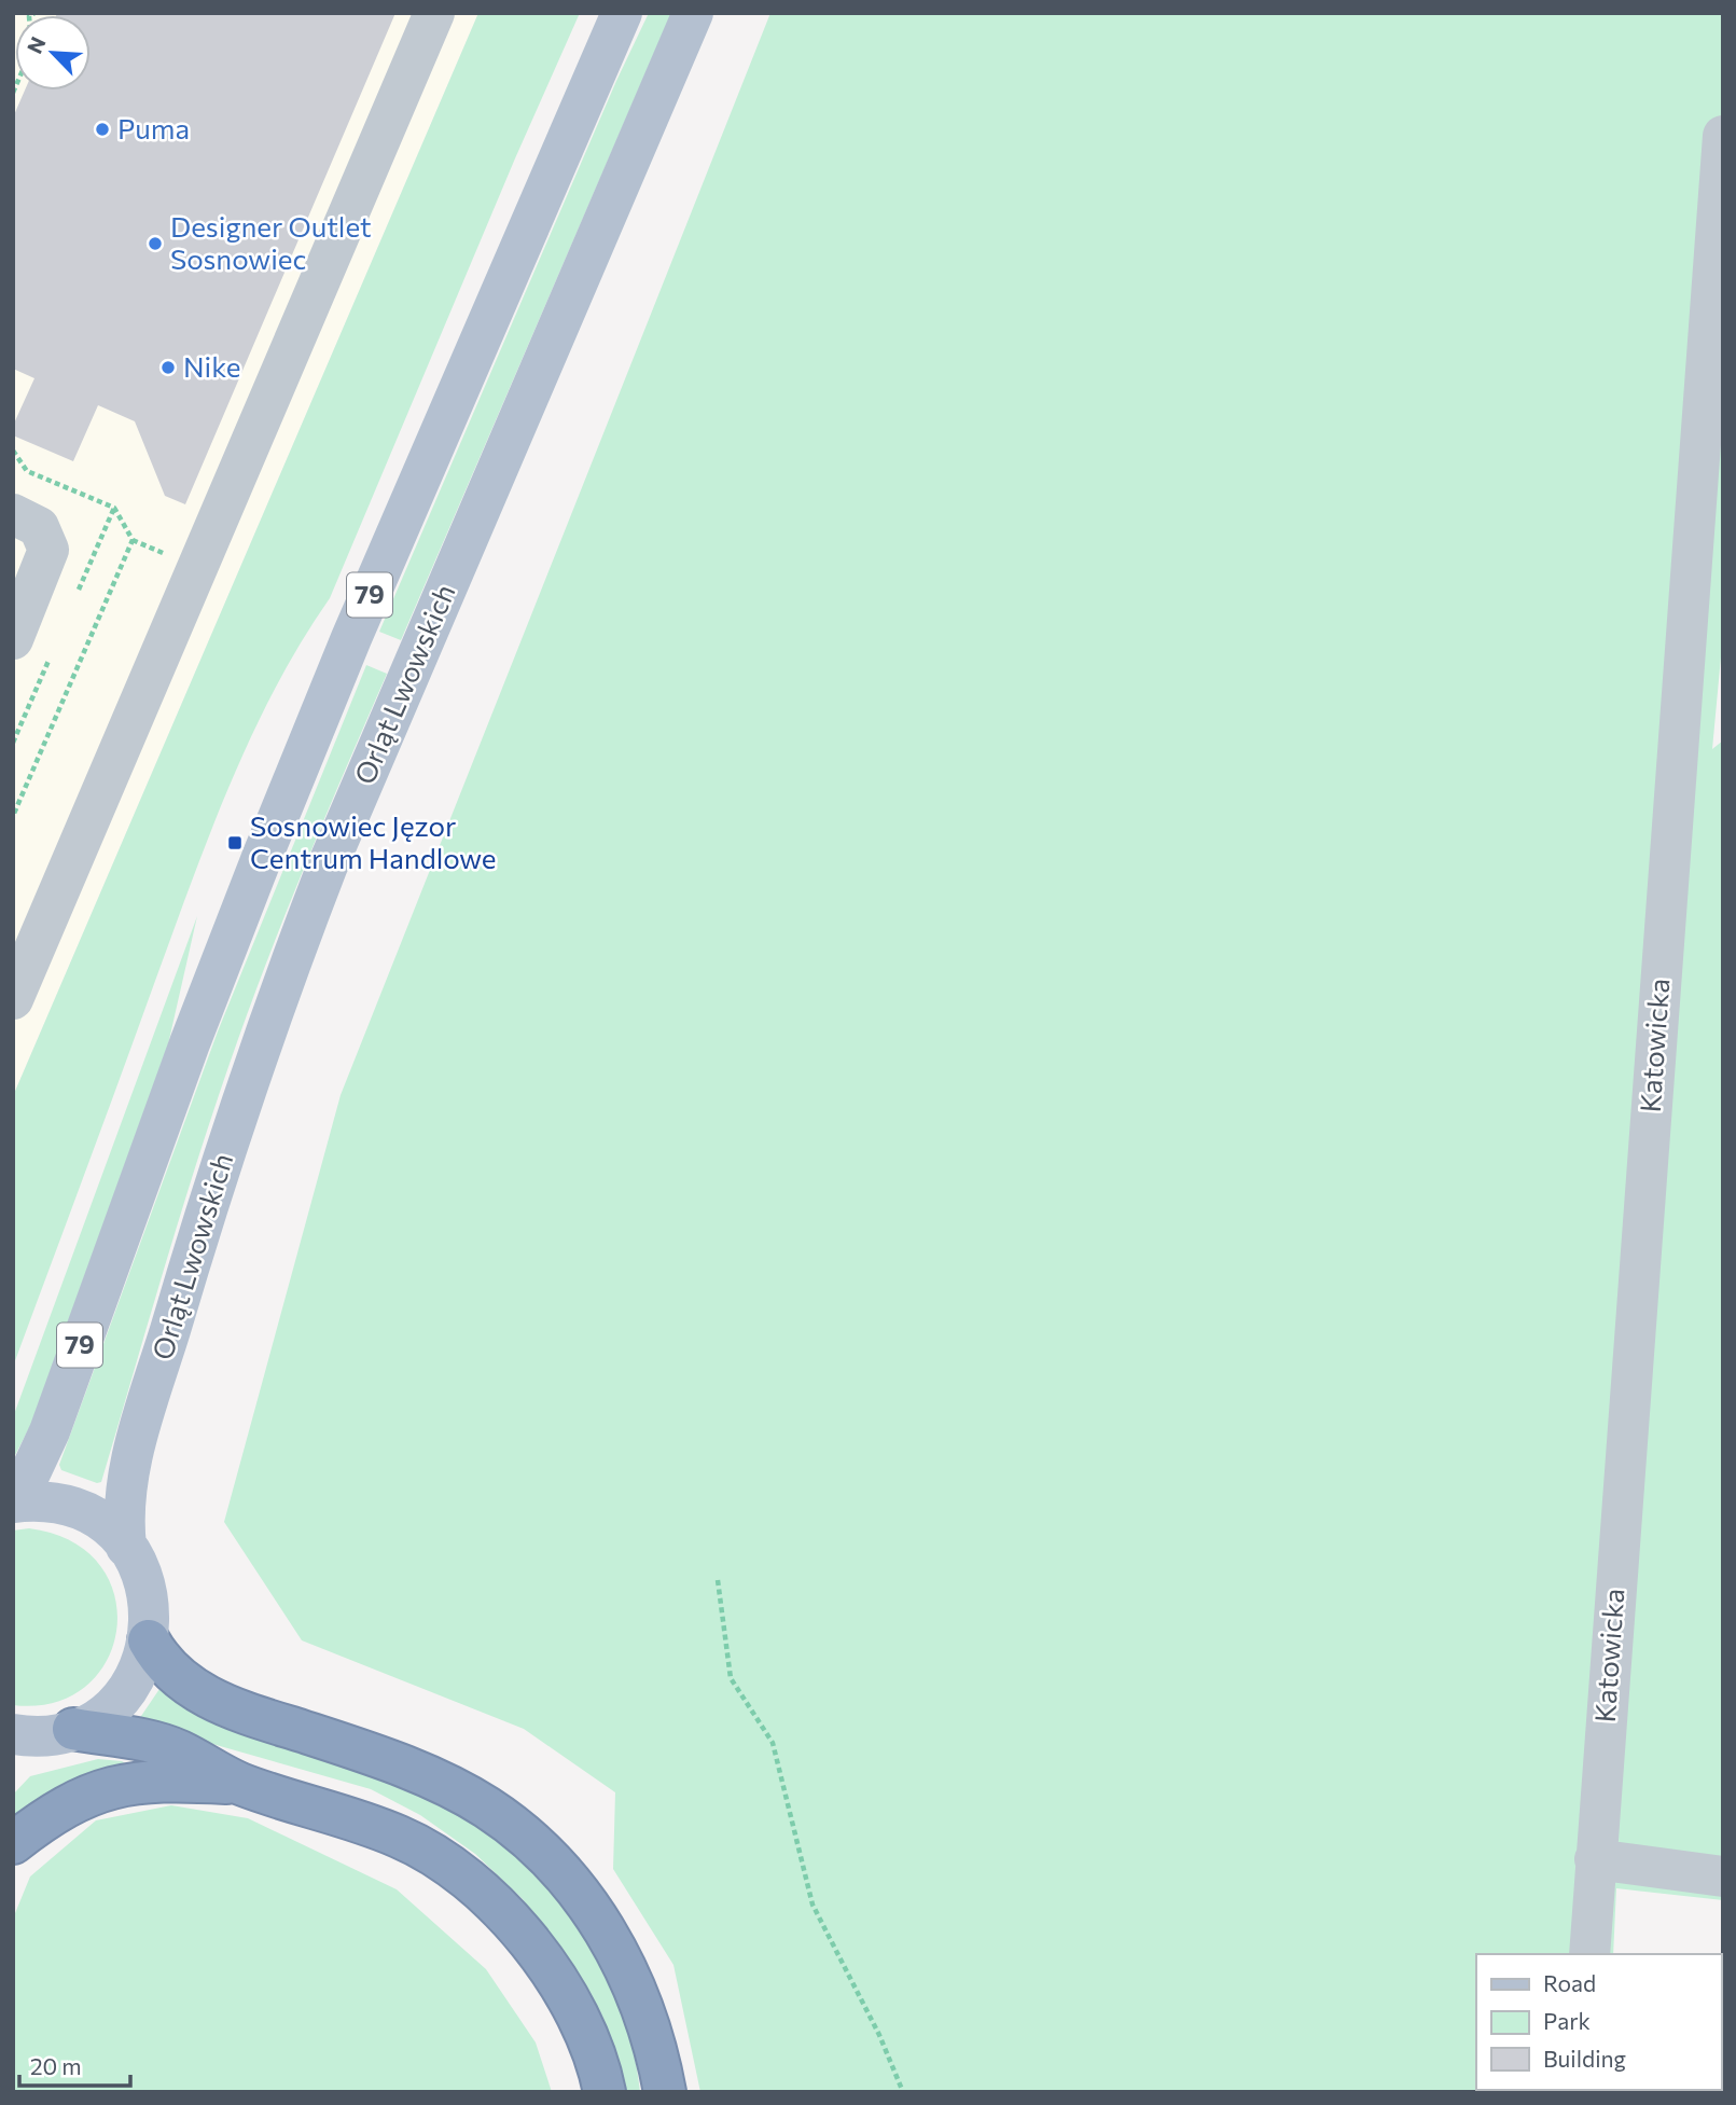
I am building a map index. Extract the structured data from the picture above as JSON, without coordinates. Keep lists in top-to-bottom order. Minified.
{"streets":{"main road":["79","Orląt Lwowskich"],"lane":["Katowicka"]},"crossings":[["79","Orląt Lwowskich"]],"places":{"other":["Puma","Designer Outlet Sosnowiec","Nike"],"transit":["Sosnowiec Jęzor Centrum Handlowe"]},"legend":["Road","Park","Building"],"scale_bar":"20 m","north":"top left"}
